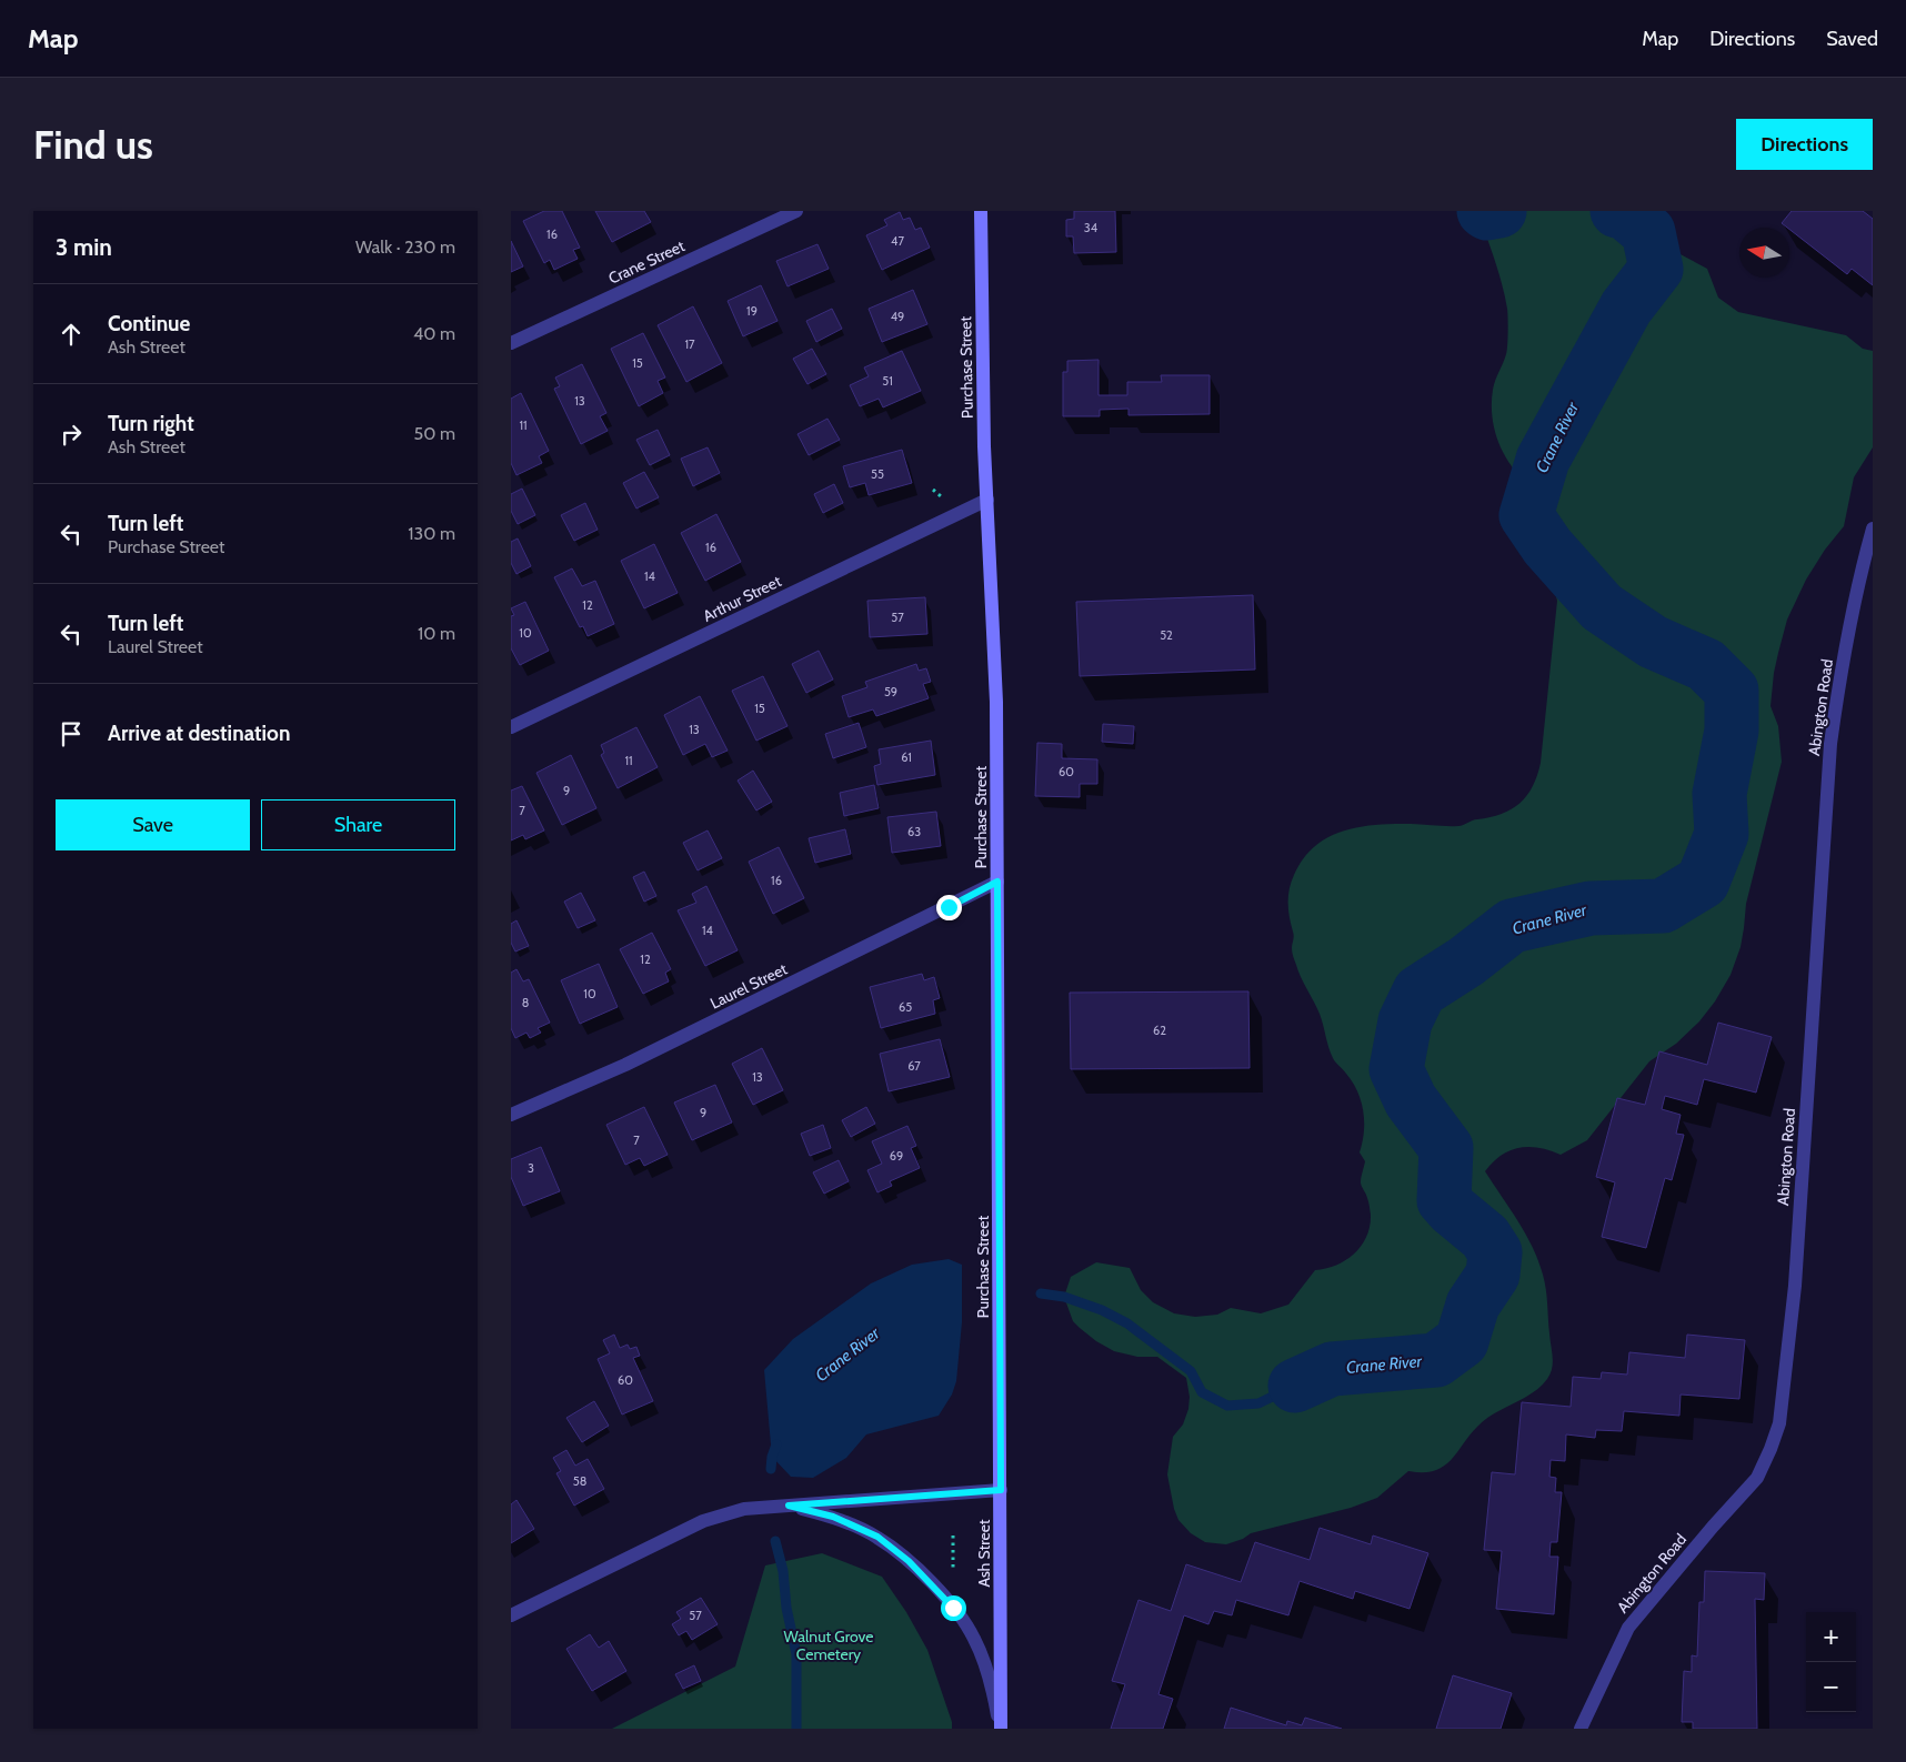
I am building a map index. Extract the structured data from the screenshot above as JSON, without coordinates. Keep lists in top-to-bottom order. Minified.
{"streets":{"street":["Crane Street","Purchase Street","Arthur Street","Abington Road","Laurel Street","Ash Street"]},"crossings":[["Purchase Street","Arthur Street"],["Purchase Street","Laurel Street"],["Purchase Street","Ash Street"]],"water":["Crane River"],"parks":["Walnut Grove Cemetery"],"house_numbers":["34","16","47","19","49","17","15","51","13","11","55","16","14","12","57","10","52","59","15","13","61","11","60","9","7","63","16","14","12","10","8","65","62","67","13","9","7","69","3","60","58","57"],"north":"left","page":{"header":"Map","nav":["Map","Directions","Saved"],"buttons":["Directions",["Save","Share"]],"title":"Find us","heading":["3 min","Walk · 230 m"],"list":[["Continue","Ash Street","40 m"],["Turn right","Ash Street","50 m"],["Turn left","Purchase Street","130 m"],["Turn left","Laurel Street","10 m"],"Arrive at destination"],"map_buttons":["+","−"]}}
